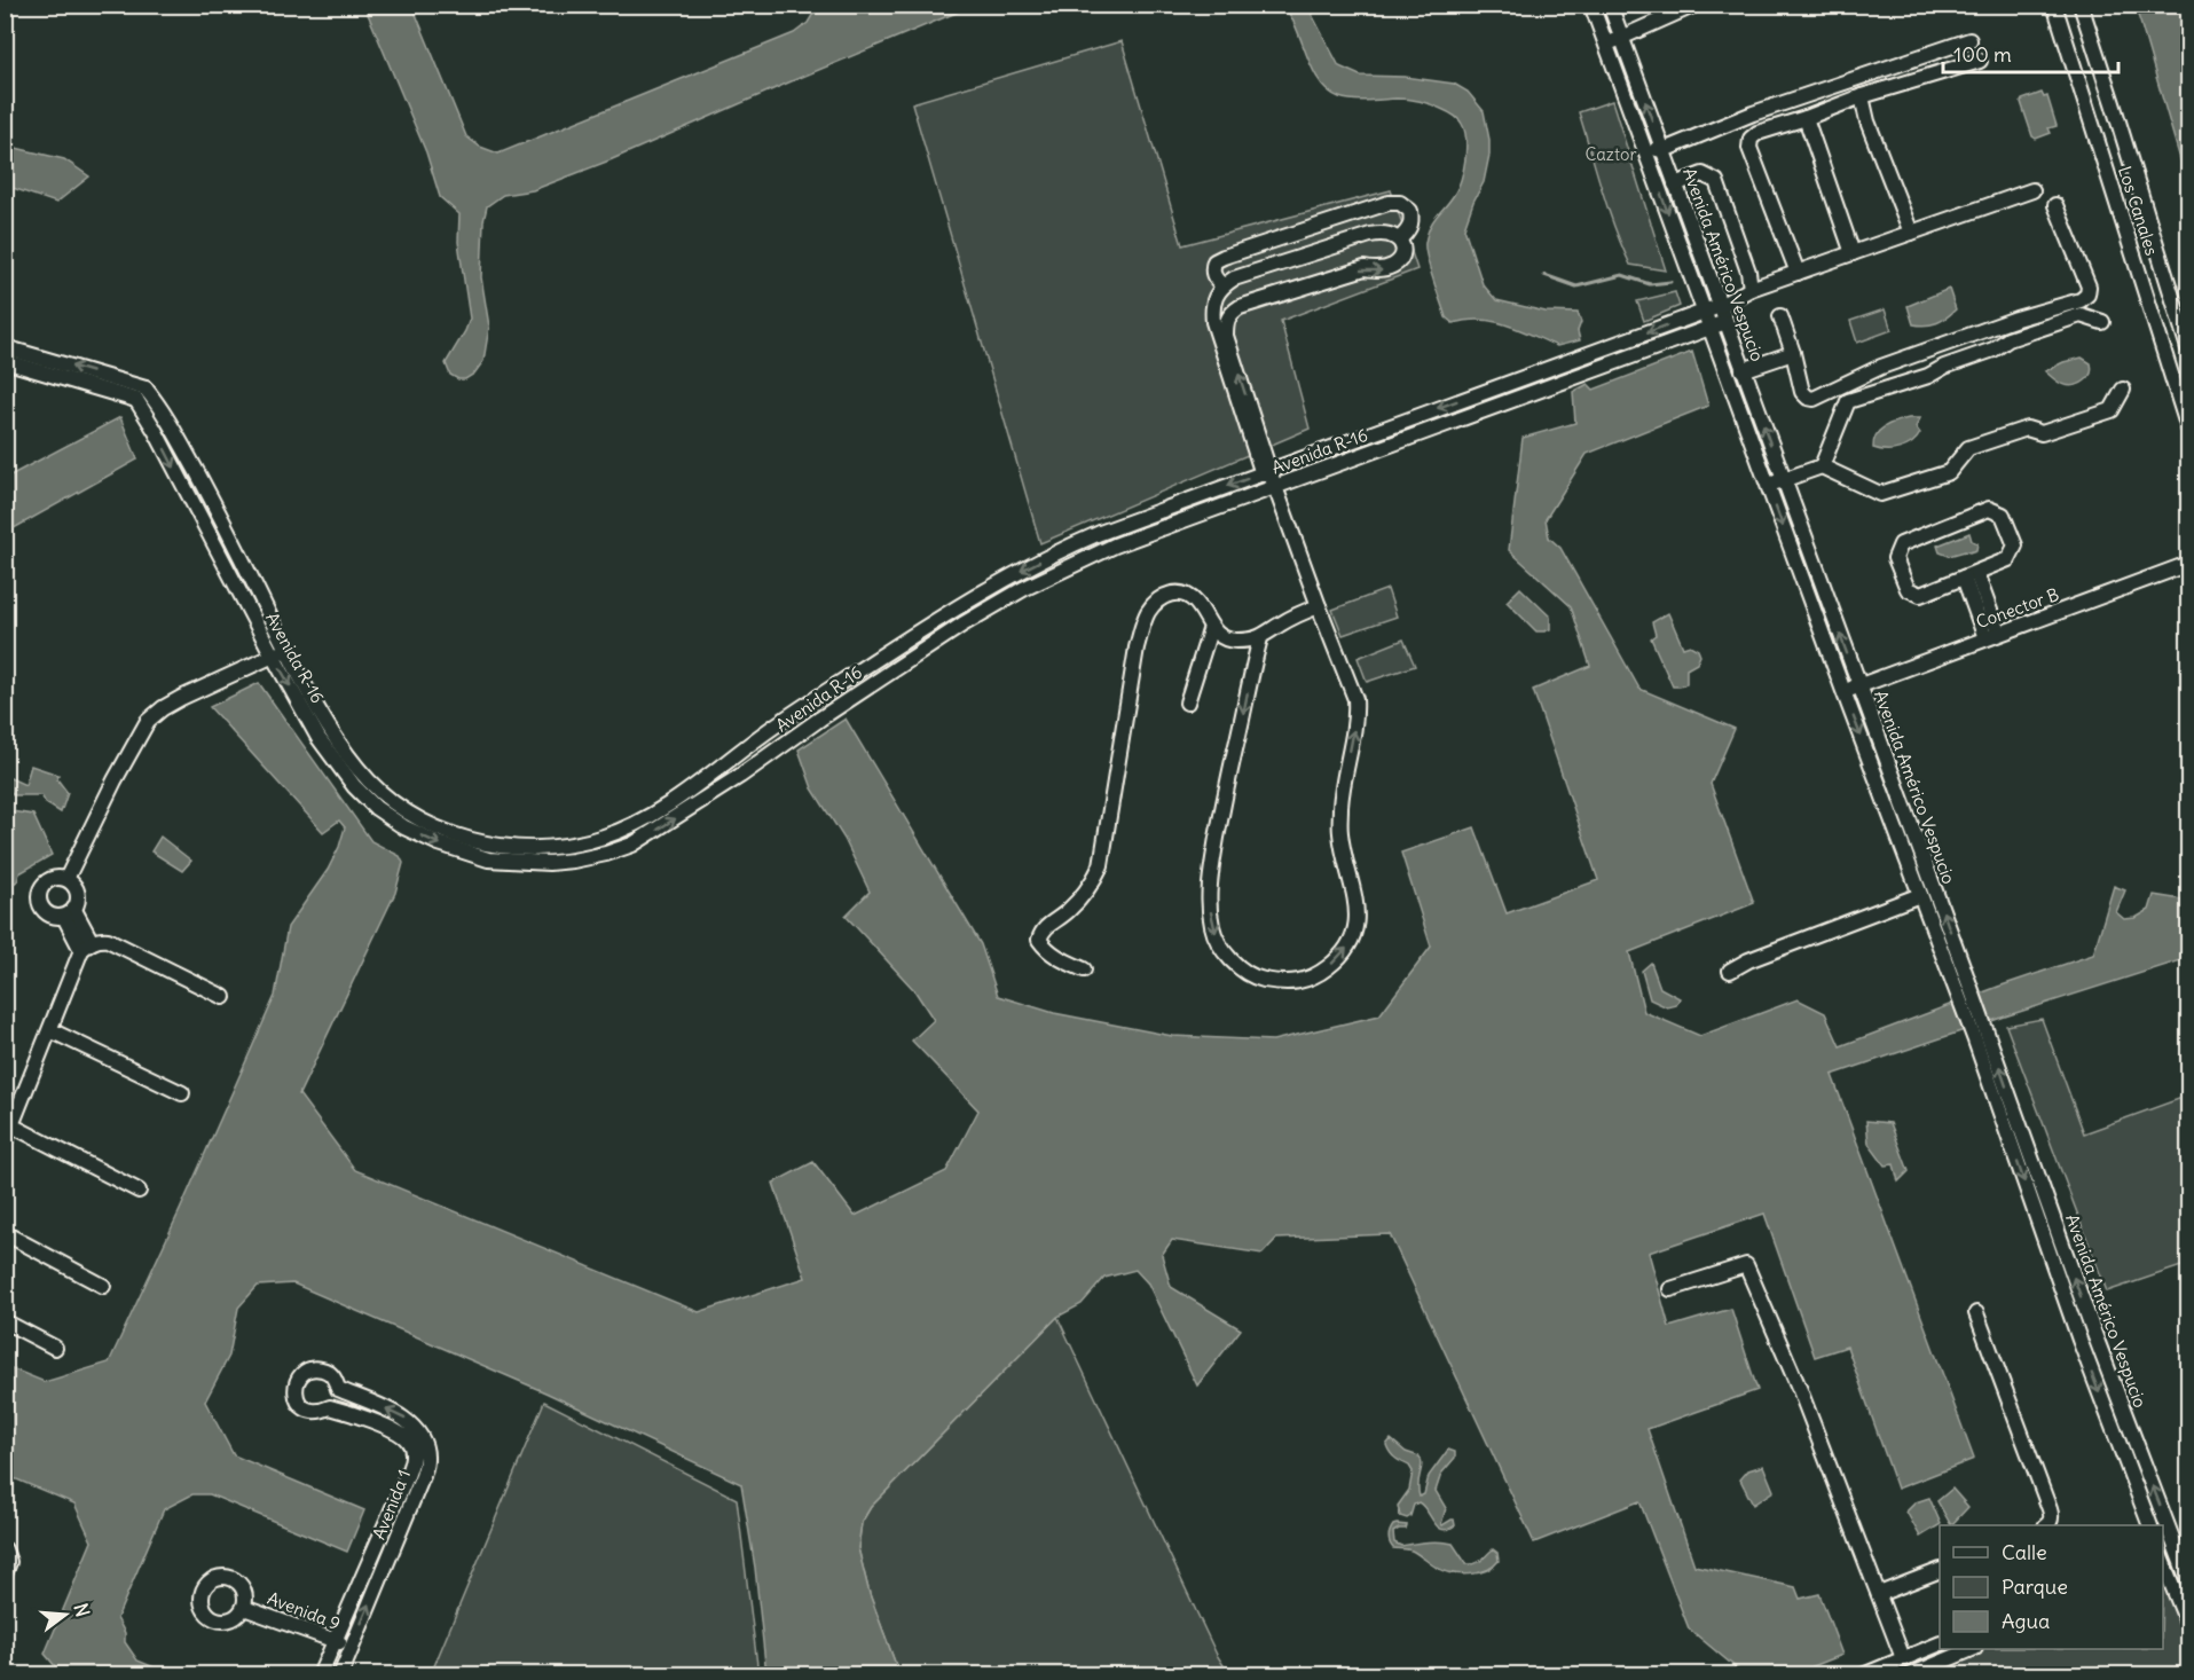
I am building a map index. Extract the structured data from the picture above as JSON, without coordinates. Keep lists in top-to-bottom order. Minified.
{"streets":{"street":["Los Canales","Avenida Américo Vespucio","Avenida R-16","Conector B","Avenida 1","Avenida 9"]},"crossings":[["Avenida Américo Vespucio","Avenida R-16"],["Avenida Américo Vespucio","Conector B"],["Avenida 1","Avenida 9"]],"parks":["Caztor"],"legend":["Calle","Parque","Agua"],"scale_bar":"100 m","north":"right"}
